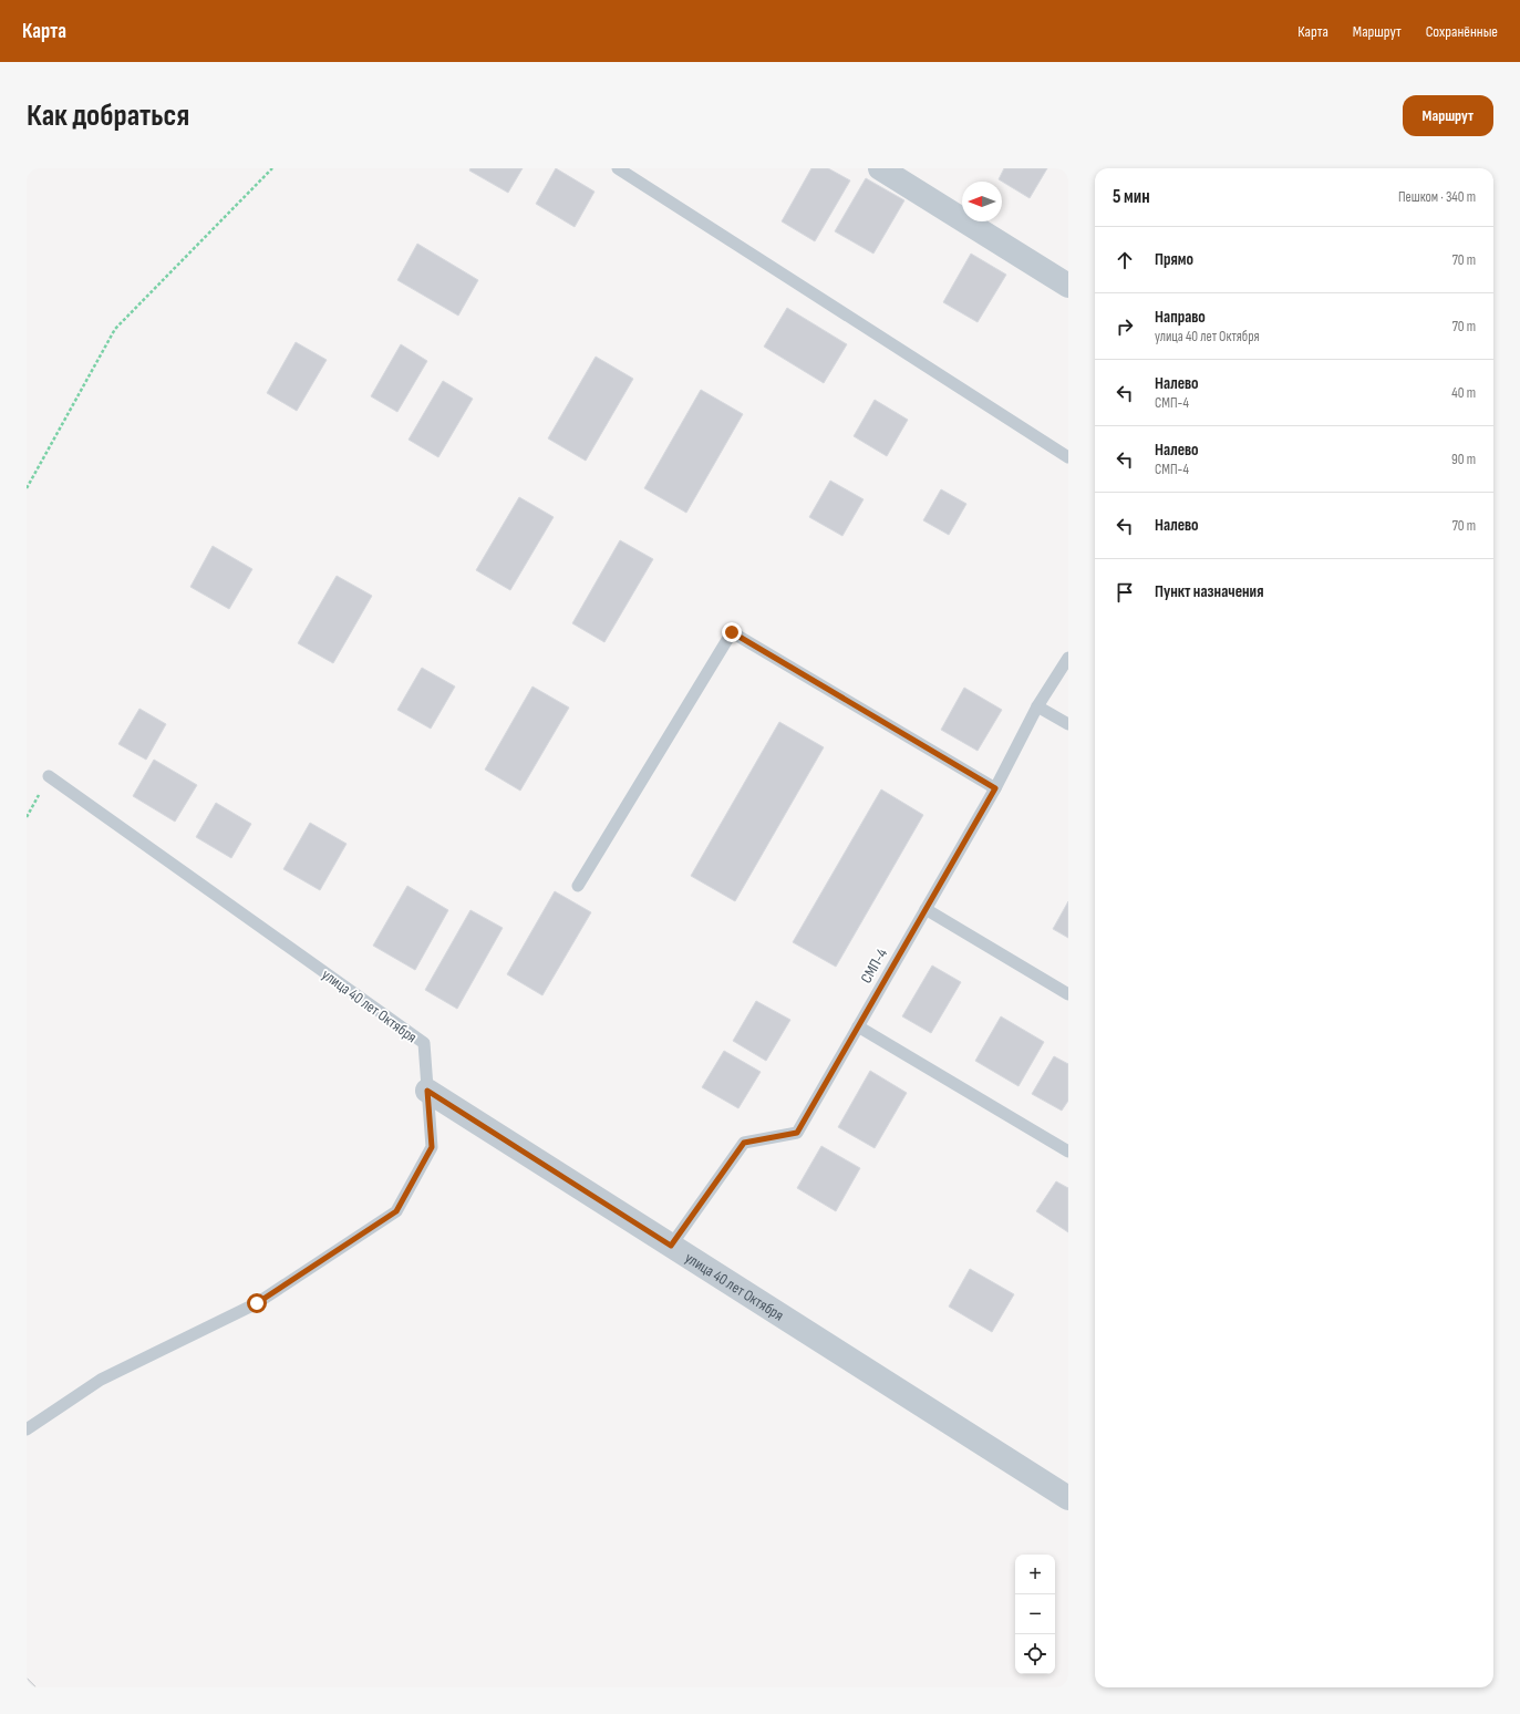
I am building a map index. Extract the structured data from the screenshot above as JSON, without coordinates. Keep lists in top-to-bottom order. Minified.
{"streets":{"street":["улица 40 лет Октября"],"lane":["СМП-4"]},"crossings":[["СМП-4","улица 40 лет Октября"]],"north":"left","page":{"header":"Карта","nav":["Карта","Маршрут","Сохранённые"],"buttons":"Маршрут","title":"Как добраться","heading":["5 мин","Пешком · 340 m"],"list":[["Прямо","70 m"],["Направо","улица 40 лет Октября","70 m"],["Налево","СМП-4","40 m"],["Налево","СМП-4","90 m"],["Налево","70 m"],"Пункт назначения"],"map_buttons":["+","−"]}}
